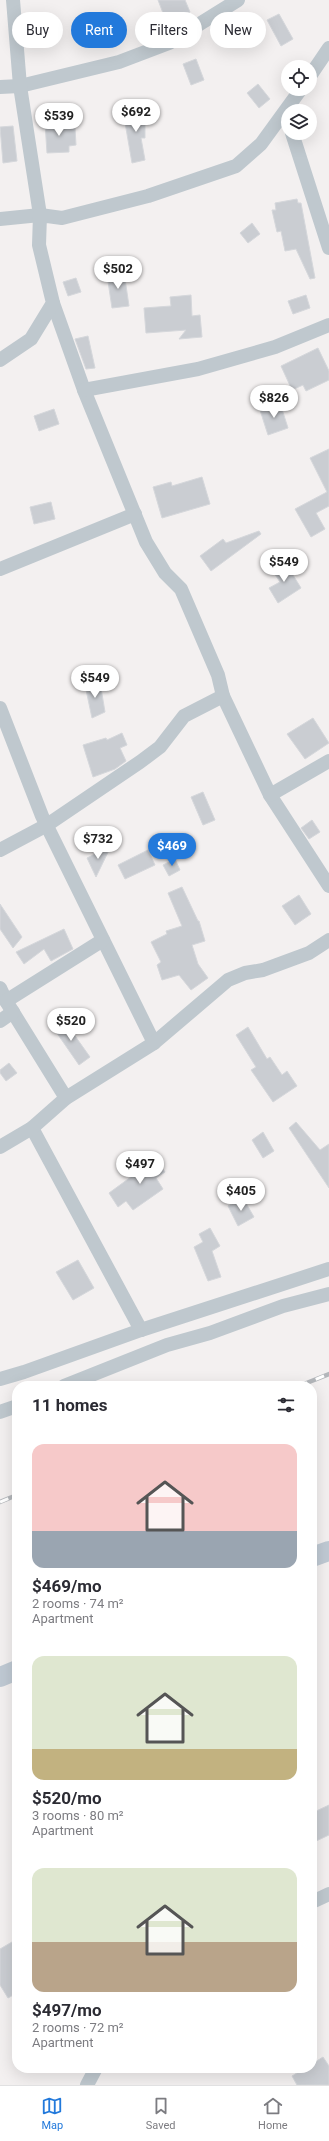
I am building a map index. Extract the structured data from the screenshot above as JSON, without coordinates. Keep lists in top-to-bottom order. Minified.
{"page":{"chip":["Buy","Rent","Filters","New"],"price":["$692","$539","$502","$826","$549","$549","$732","$469","$520","$497","$405"],"heading":"11 homes","list":[{"name":"$469/mo","note":"2 rooms · 74 m² · Apartment"},{"name":"$520/mo","note":"3 rooms · 80 m² · Apartment"},{"name":"$497/mo","note":"2 rooms · 72 m² · Apartment"}],"tabs":["Map","Saved","Home"]}}
